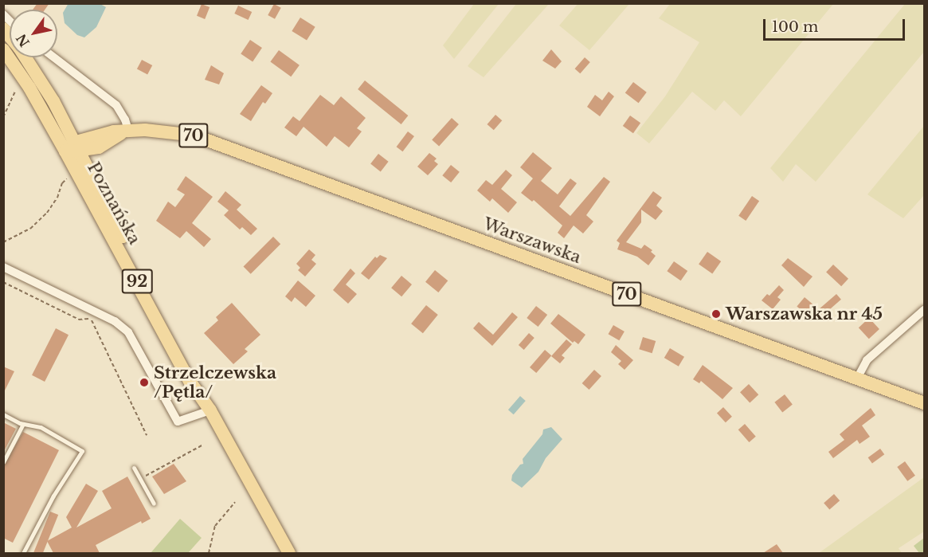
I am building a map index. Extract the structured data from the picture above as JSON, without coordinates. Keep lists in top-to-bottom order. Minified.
{"streets":{"main road":["70","Poznańska","Warszawska","92"]},"crossings":[["Poznańska","Warszawska"]],"places":["Warszawska nr 45","Strzelczewska /Pętla/"],"scale_bar":"100 m","north":"bottom left"}
